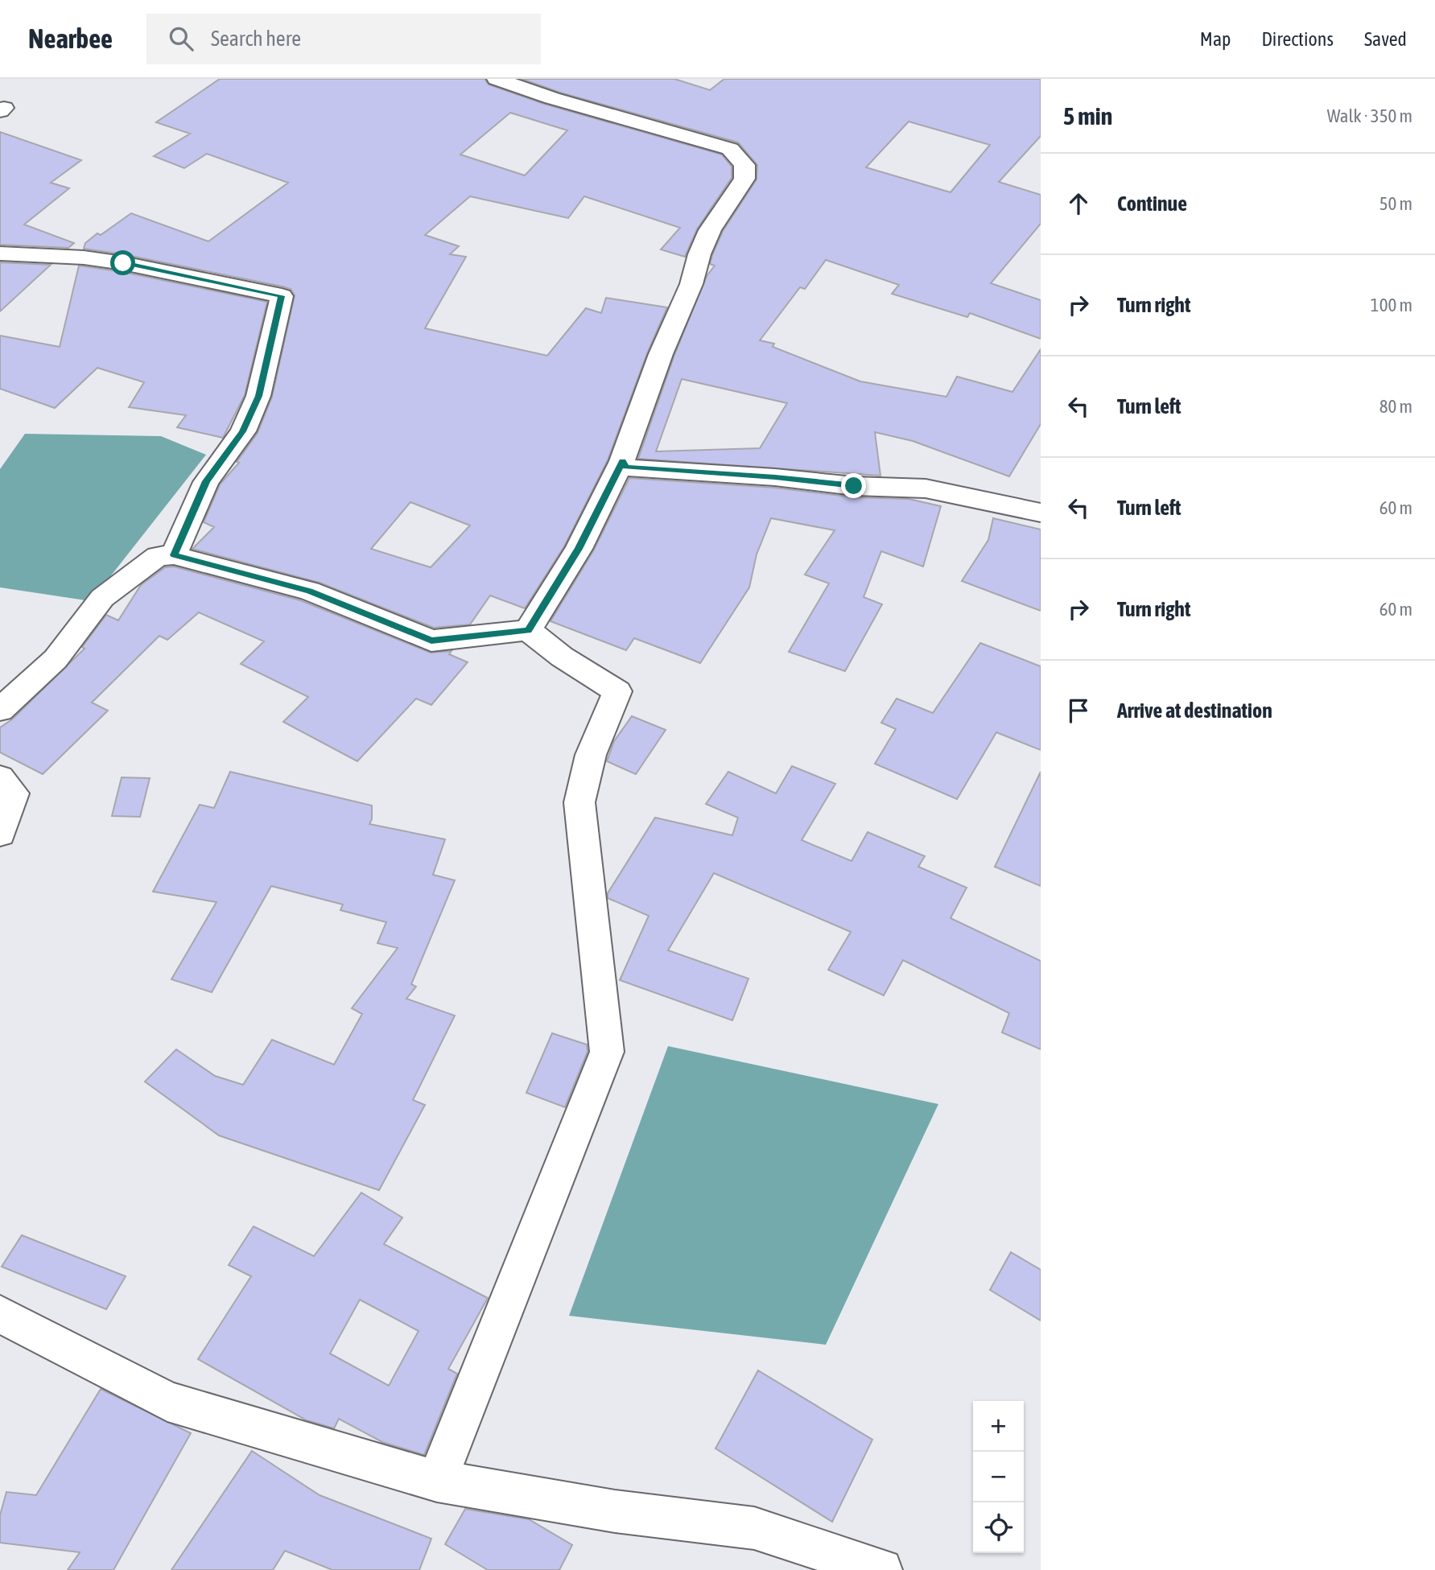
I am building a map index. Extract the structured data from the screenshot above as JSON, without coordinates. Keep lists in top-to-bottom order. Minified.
{"page":{"header":"Nearbee","search":"Search here","nav":["Map","Directions","Saved"],"heading":["5 min","Walk · 350 m"],"list":[["Continue","50 m"],["Turn right","100 m"],["Turn left","80 m"],["Turn left","60 m"],["Turn right","60 m"],"Arrive at destination"],"map_buttons":["+","−"]}}
